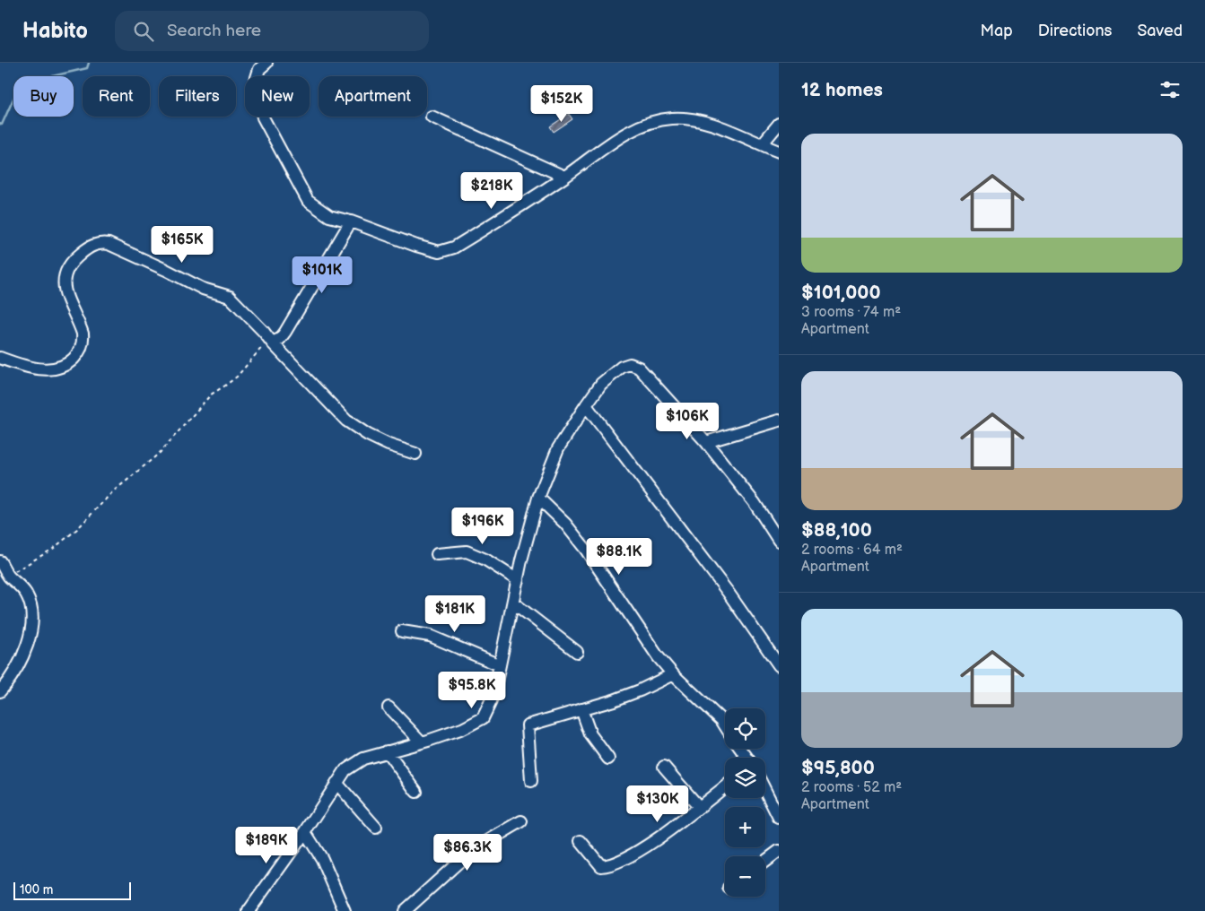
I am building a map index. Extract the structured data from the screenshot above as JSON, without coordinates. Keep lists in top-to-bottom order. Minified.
{"scale_bar":"100 m","page":{"header":"Habito","search":"Search here","nav":["Map","Directions","Saved"],"heading":"12 homes","chip":["Buy","Rent","Filters","New","Apartment"],"price":["$152K","$218K","$165K","$101K","$106K","$196K","$88.1K","$181K","$95.8K","$130K","$189K","$86.3K"],"list":[{"name":"$101,000","note":"3 rooms · 74 m² · Apartment"},{"name":"$88,100","note":"2 rooms · 64 m² · Apartment"},{"name":"$95,800","note":"2 rooms · 52 m² · Apartment"}],"map_buttons":["+","−"],"scale":"100 m"}}
